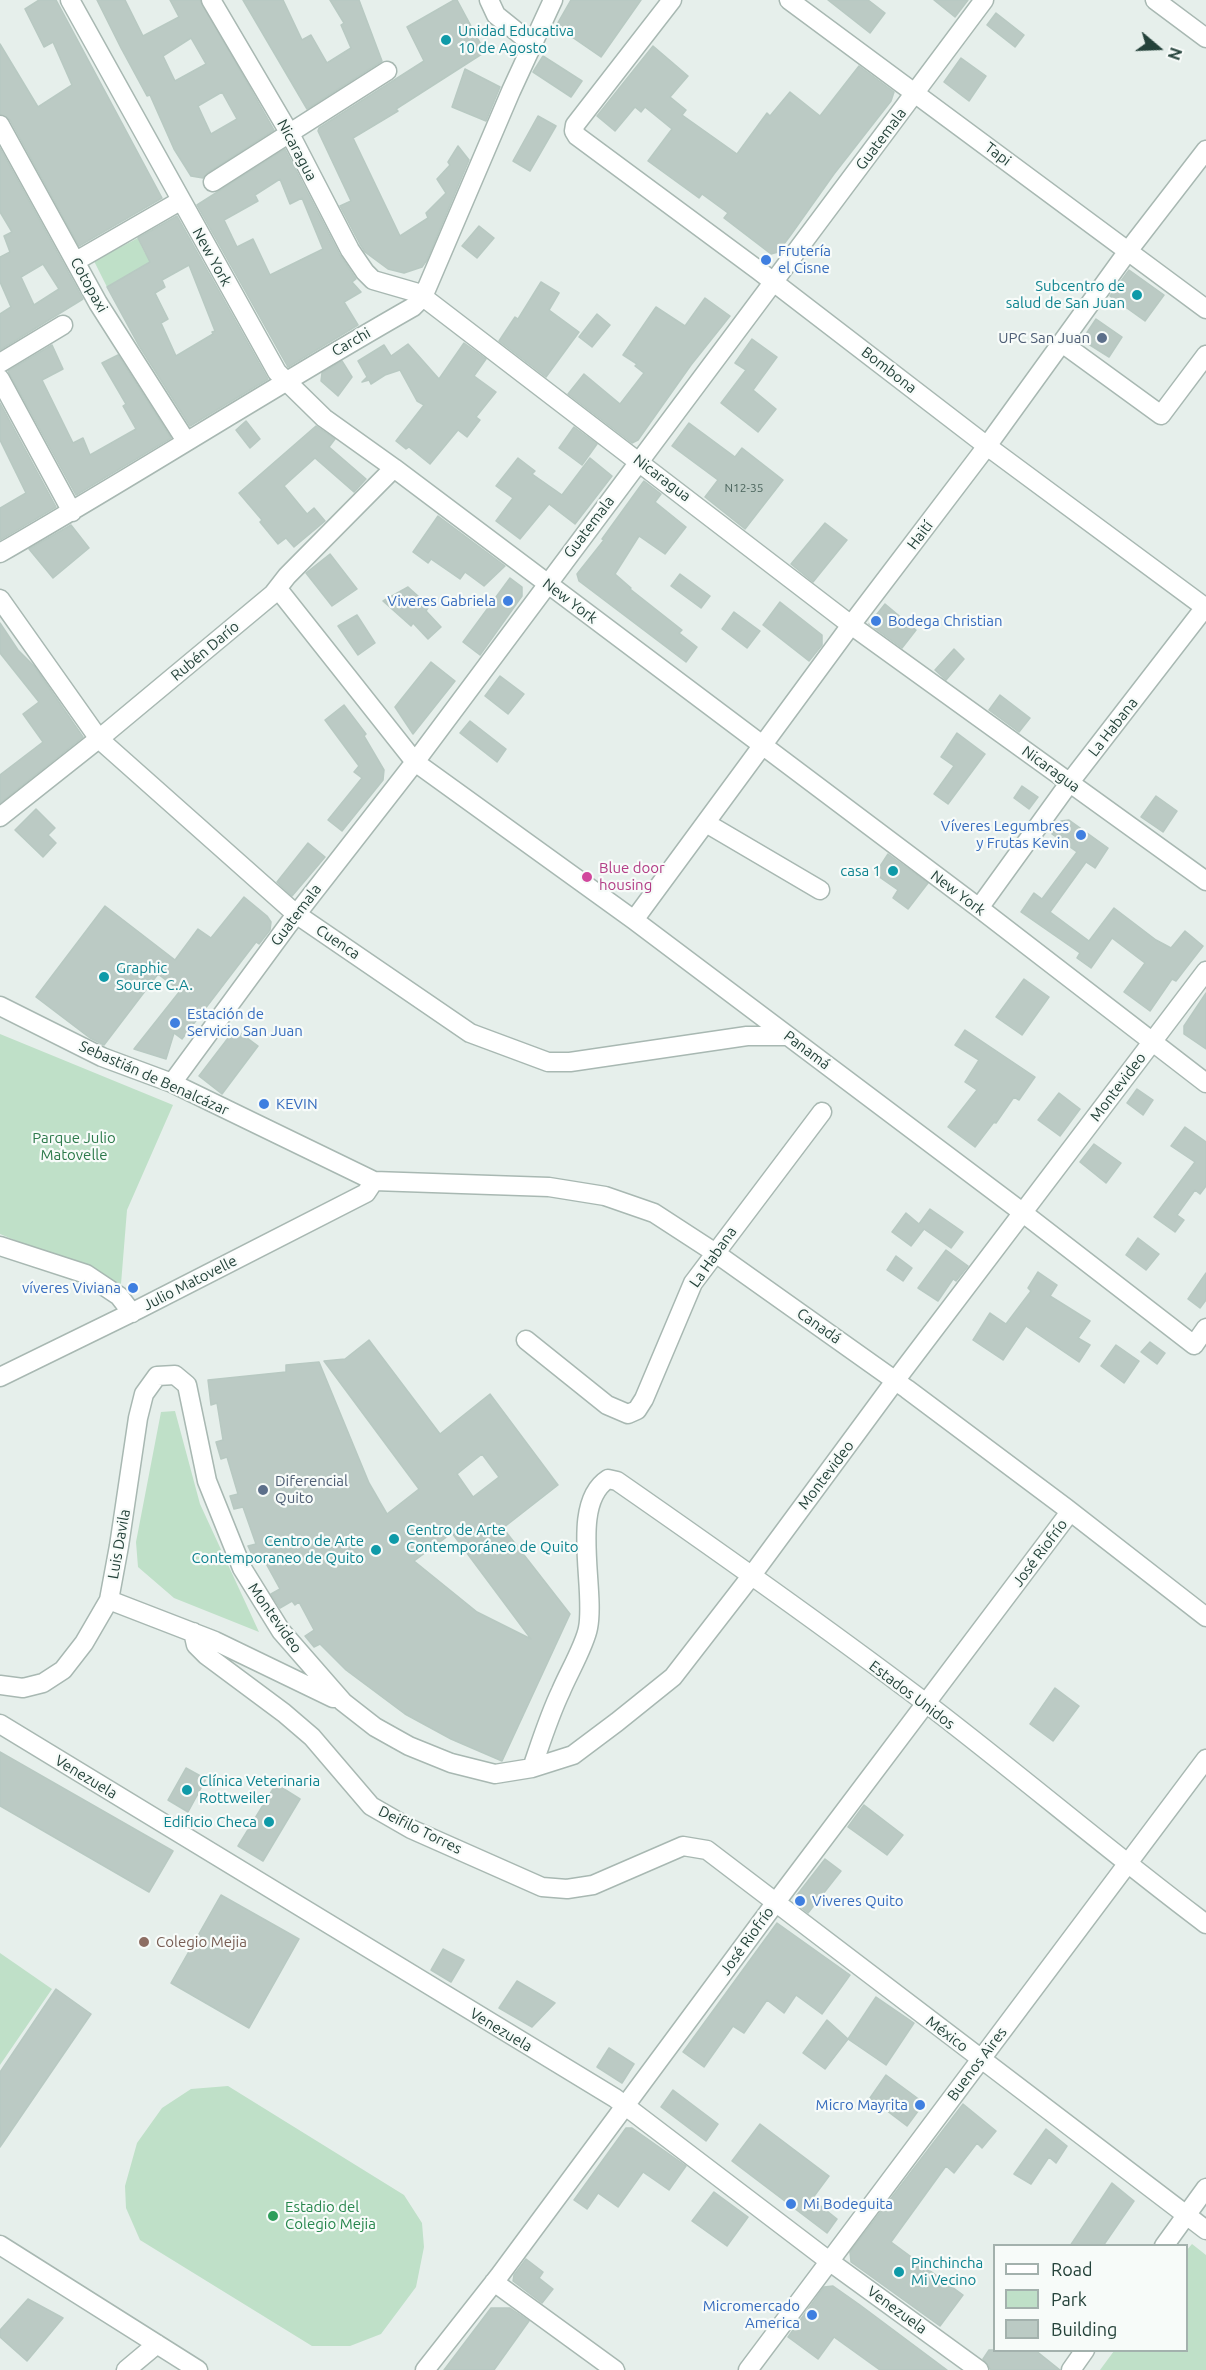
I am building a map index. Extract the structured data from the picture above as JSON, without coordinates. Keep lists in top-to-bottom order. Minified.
{"streets":{"street":["Guatemala","Nicaragua","Tapi","New York","Cotopaxi","Carchi","Bombona","Haití","Rubén Darío","La Habana","Cuenca","Panamá","Sebastián de Benalcázar","Montevideo","Julio Matovelle","Canadá","Luis Davila","José Riofrío","Estados Unidos","Venezuela","Deifilo Torres","México","Buenos Aires"]},"crossings":[["Guatemala","Nicaragua"],["Guatemala","Tapi"],["Guatemala","New York"],["Guatemala","Bombona"],["Guatemala","Cuenca"],["Guatemala","Panamá"],["Guatemala","Sebastián de Benalcázar"],["Nicaragua","Carchi"],["Nicaragua","Haití"],["Nicaragua","La Habana"],["Tapi","Haití"],["New York","Carchi"],["New York","Haití"],["New York","Rubén Darío"],["New York","La Habana"],["New York","Montevideo"],["Cotopaxi","Carchi"],["Bombona","Haití"],["Bombona","La Habana"],["Haití","Panamá"],["Rubén Darío","Cuenca"],["La Habana","Canadá"],["Cuenca","Panamá"],["Panamá","Montevideo"],["Sebastián de Benalcázar","Julio Matovelle"],["Sebastián de Benalcázar","Canadá"],["Montevideo","Canadá"],["Montevideo","Luis Davila"],["Montevideo","Estados Unidos"],["Montevideo","Deifilo Torres"],["Julio Matovelle","Canadá"],["Canadá","José Riofrío"],["José Riofrío","Estados Unidos"],["José Riofrío","Venezuela"],["José Riofrío","México"],["Estados Unidos","Buenos Aires"],["Venezuela","Buenos Aires"],["Deifilo Torres","México"],["México","Buenos Aires"]],"parks":["Parque Julio Matovelle"],"places":["Unidad Educativa 10 de Agosto","Frutería el Cisne","Subcentro de salud de San Juan","UPC San Juan","Viveres Gabriela","Bodega Christian","Víveres Legumbres y Frutas Kevin","casa 1","Blue door housing","Graphic Source C.A.","Estación de Servicio San Juan","KEVIN","víveres Viviana","Diferencial Quito","Centro de Arte Contemporáneo de Quito","Centro de Arte Contemporaneo de Quito","Clínica Veterinaria Rottweiler","Edificio Checa","Viveres Quito","Colegio Mejia","Micro Mayrita","Mi Bodeguita","Estadio del Colegio Mejia","Pinchincha Mi Vecino","Micromercado America"],"house_numbers":["N12-35"],"legend":["Road","Park","Building"],"north":"right"}
